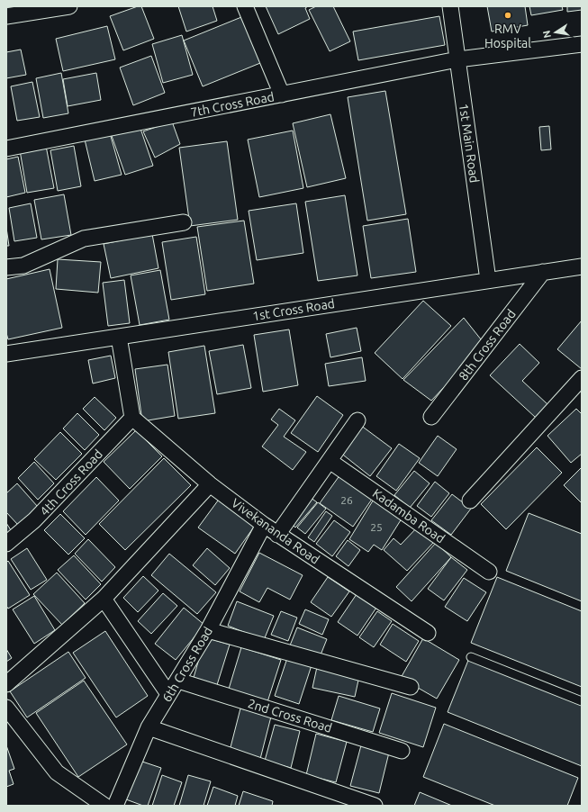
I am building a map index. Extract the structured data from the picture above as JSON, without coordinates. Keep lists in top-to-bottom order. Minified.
{"streets":{"street":["7th Cross Road","1st Main Road","1st Cross Road","8th Cross Road","4th Cross Road","Kadamba Road","Vivekananda Road","6th Cross Road","2nd Cross Road"]},"crossings":[["7th Cross Road","1st Main Road"],["1st Main Road","1st Cross Road"],["1st Cross Road","8th Cross Road"],["4th Cross Road","Vivekananda Road"],["Vivekananda Road","6th Cross Road"],["6th Cross Road","2nd Cross Road"]],"places":["RMV Hospital"],"house_numbers":["26","25"],"north":"left"}
